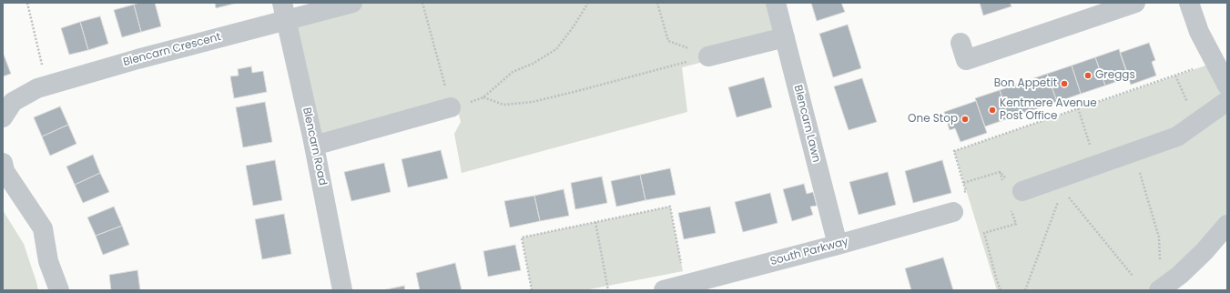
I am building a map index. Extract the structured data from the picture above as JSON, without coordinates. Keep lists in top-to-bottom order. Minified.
{"streets":{"street":["Blencarn Crescent","Blencarn Lawn","Blencarn Road","South Parkway"]},"crossings":[["Blencarn Crescent","Blencarn Road"],["Blencarn Lawn","South Parkway"]],"places":["Greggs","Bon Appetit","Kentmere Avenue Post Office","One Stop"]}
